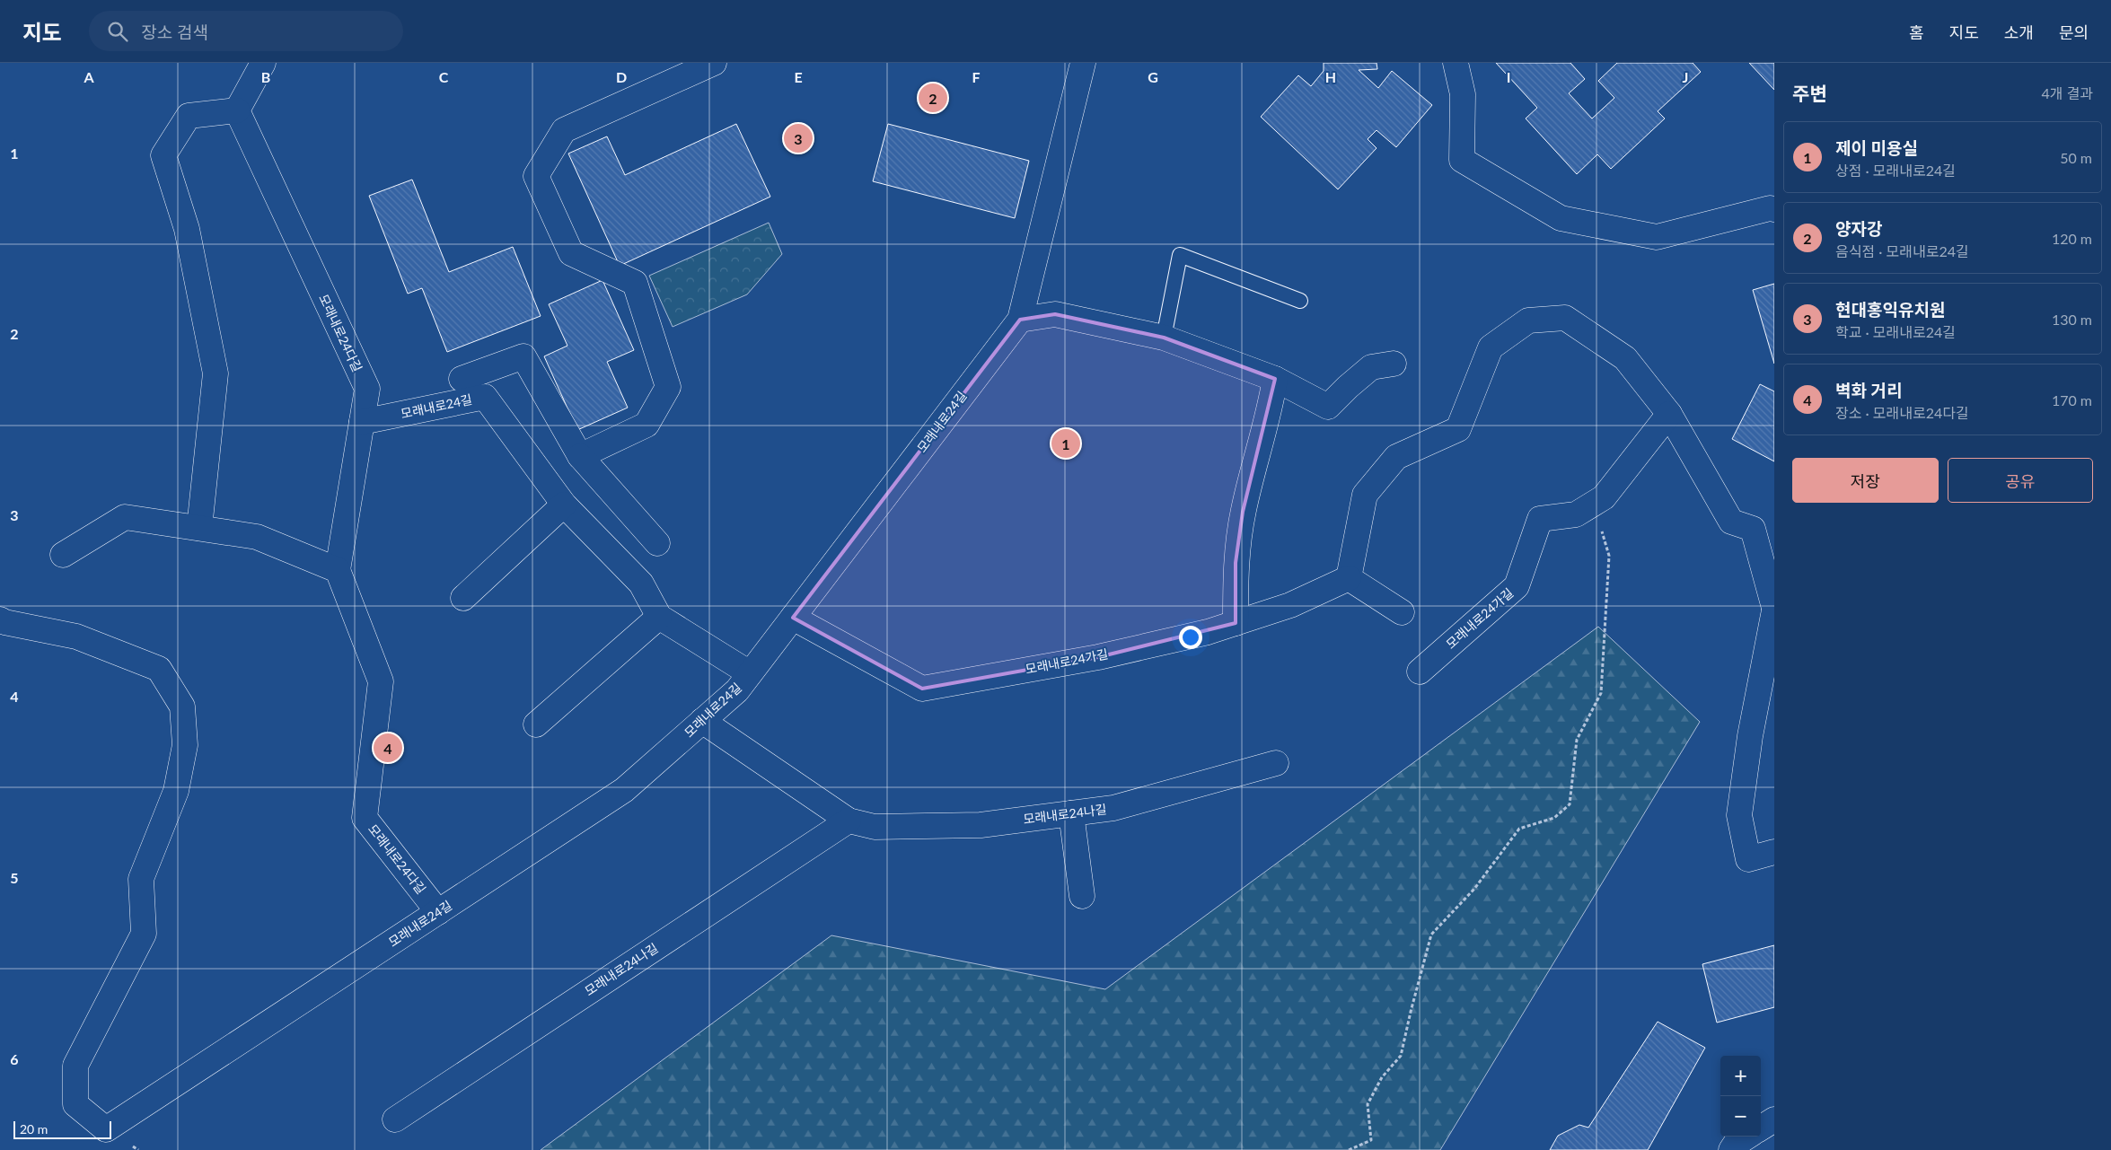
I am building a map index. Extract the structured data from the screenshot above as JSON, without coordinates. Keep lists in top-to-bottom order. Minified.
{"streets":{"street":["모래내로24다길","모래내로24길","모래내로24가길","모래내로24나길"]},"crossings":[["모래내로24다길","모래내로24길"],["모래내로24길","모래내로24가길"],["모래내로24길","모래내로24나길"]],"scale_bar":"20 m","page":{"header":"지도","search":"장소 검색","nav":["홈","지도","소개","문의"],"heading":["주변","4개 결과"],"pins":["2","3","1","4"],"list":[{"mark":"1","name":"제이 미용실","note":"상점 · 모래내로24길","value":"50 m"},{"mark":"2","name":"양자강","note":"음식점 · 모래내로24길","value":"120 m"},{"mark":"3","name":"현대홍익유치원","note":"학교 · 모래내로24길","value":"130 m"},{"mark":"4","name":"벽화 거리","note":"장소 · 모래내로24다길","value":"170 m"}],"buttons":["저장","공유"],"map_buttons":["+","−"],"scale":"20 m"},"grid":{"columns":["A","B","C","D","E","F","G","H","I","J"],"rows":["1","2","3","4","5","6"]}}
